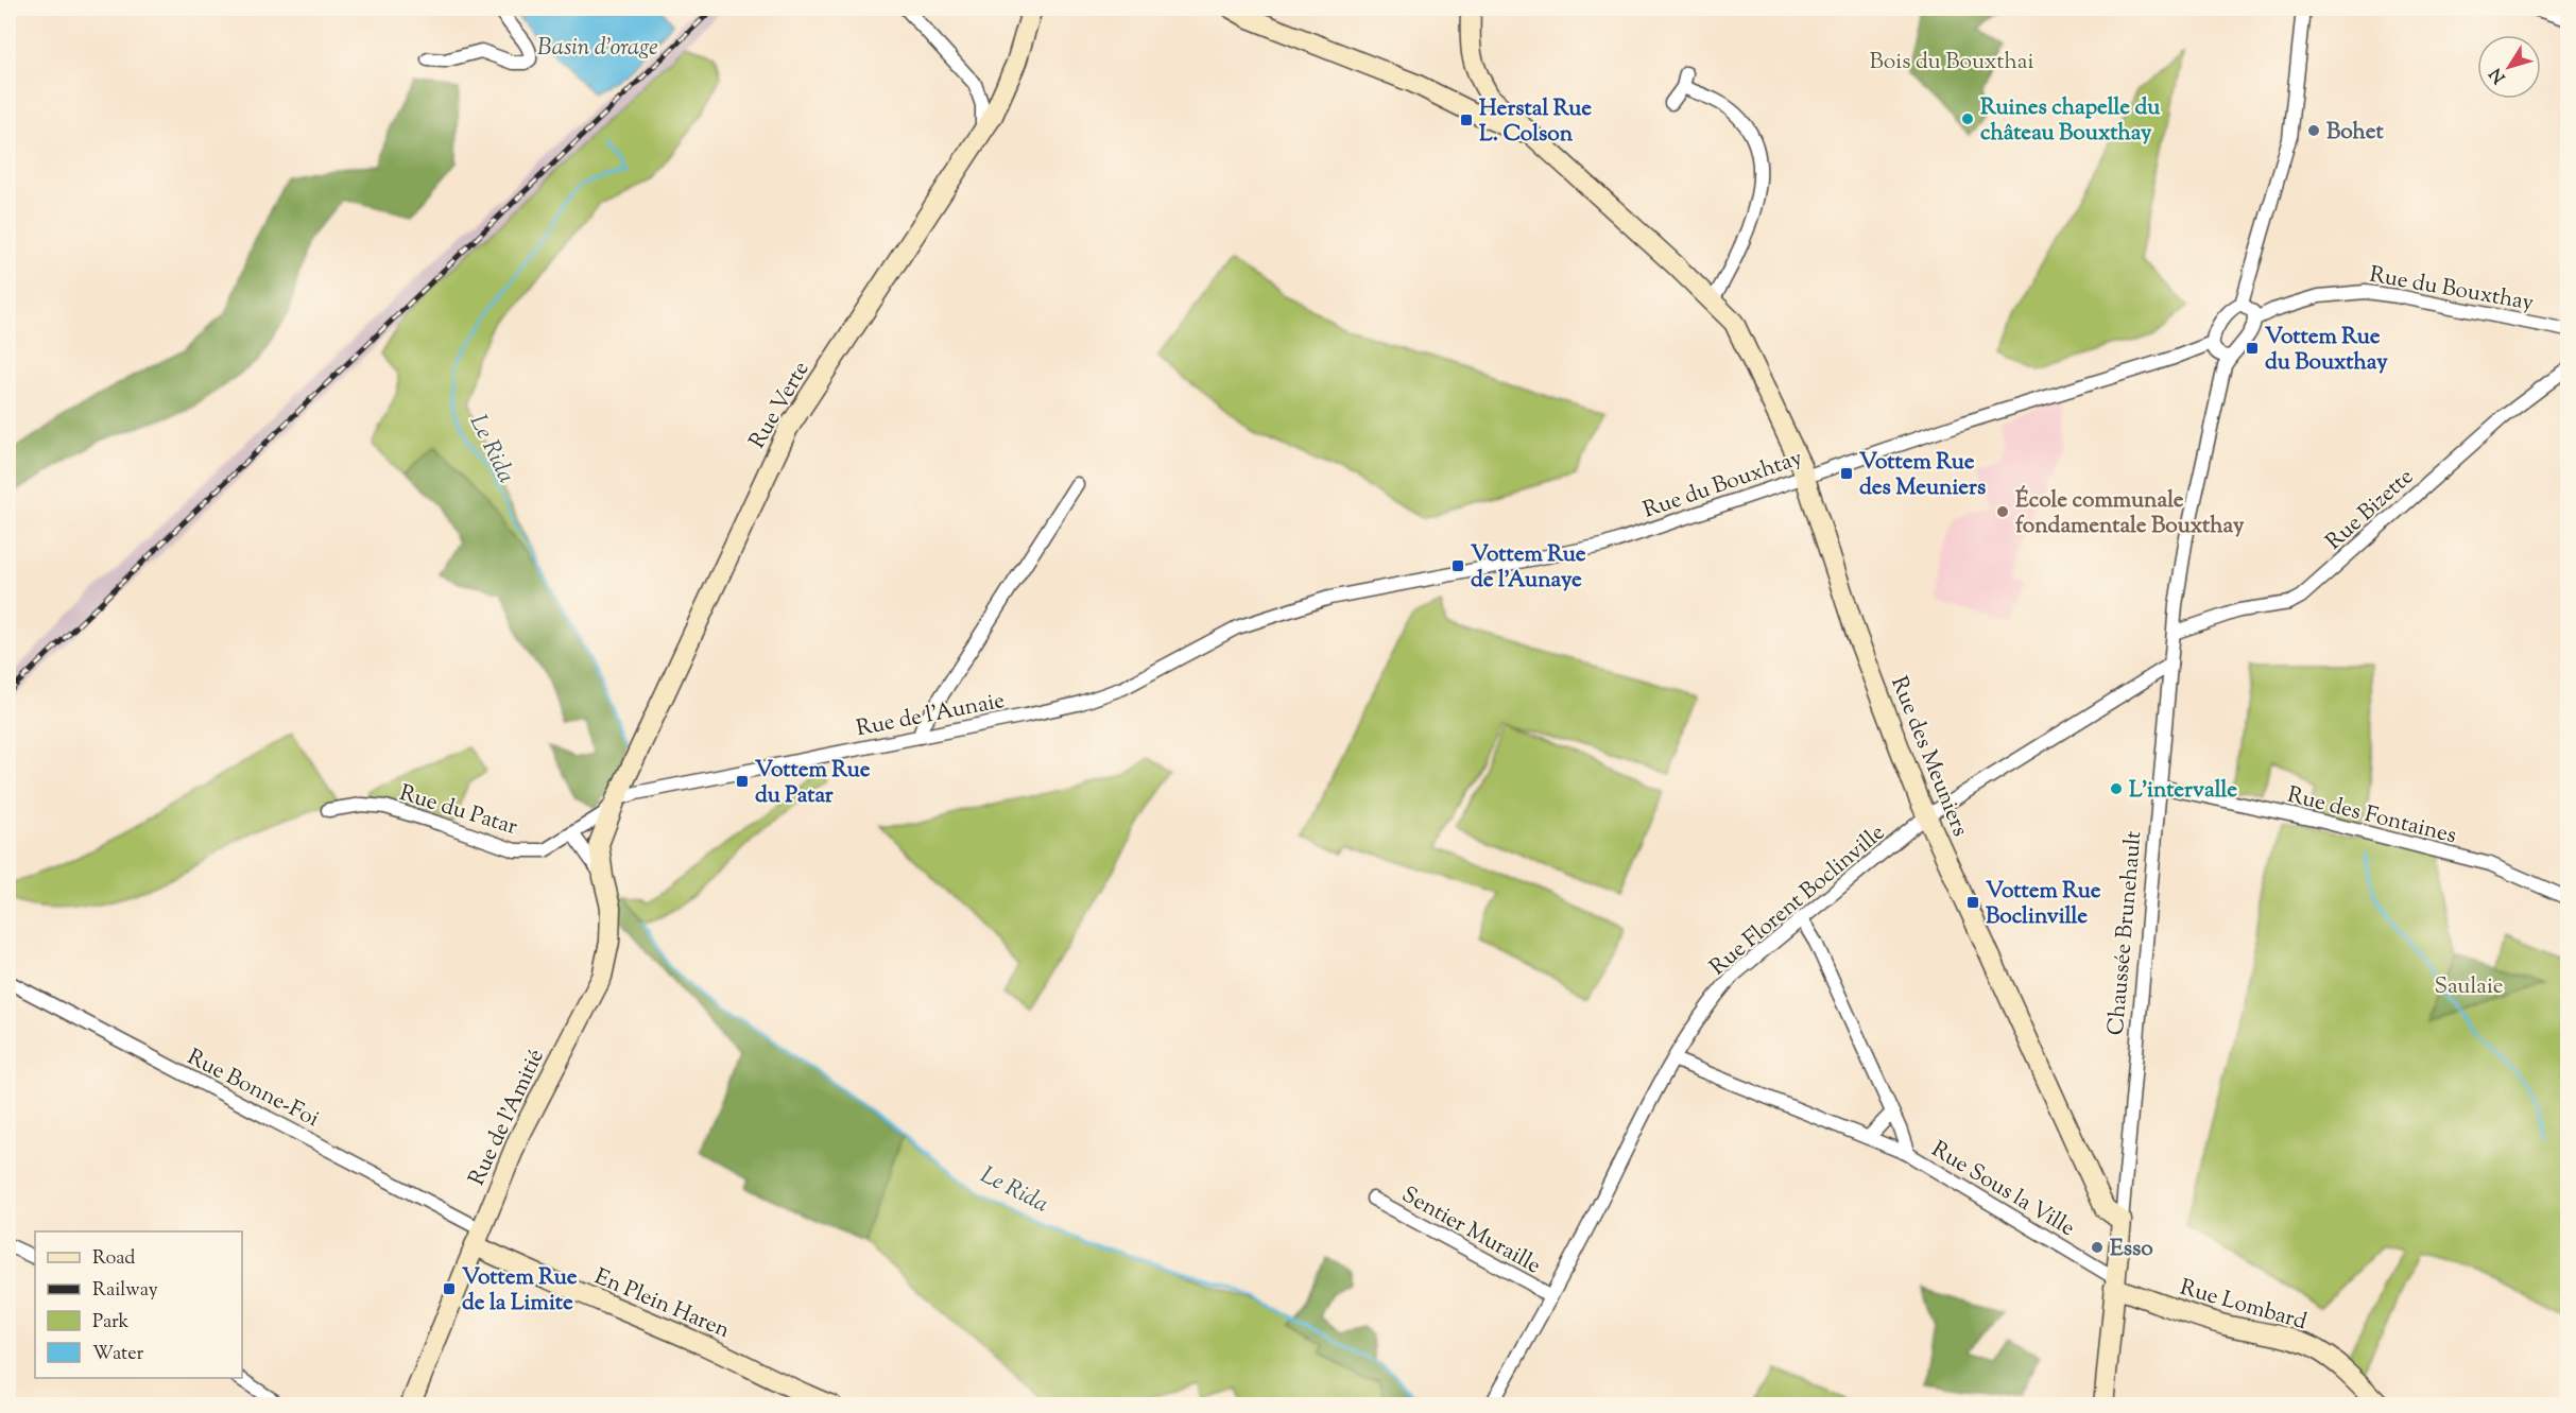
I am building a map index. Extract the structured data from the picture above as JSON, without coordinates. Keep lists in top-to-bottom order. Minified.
{"streets":{"street":["Rue du Bouxthay","Rue Verte","Rue du Bouxhtay","Rue Bizette","Rue de l'Aunaie","Rue des Meuniers","Rue du Patar","Rue des Fontaines","Rue Florent Boclinville","Chaussée Brunehault","Rue Bonne-Foi","Rue de l'Amitié","Rue Sous la Ville","Sentier Muraille","En Plein Haren","Rue Lombard"]},"crossings":[["Rue du Bouxthay","Chaussée Brunehault"],["Rue Verte","Rue de l'Aunaie"],["Rue Verte","Rue du Patar"],["Rue Verte","Rue de l'Amitié"],["Rue du Bouxhtay","Rue de l'Aunaie"],["Rue du Bouxhtay","Rue des Meuniers"],["Rue Bizette","Chaussée Brunehault"],["Rue de l'Aunaie","Rue du Patar"],["Rue des Meuniers","Rue Florent Boclinville"],["Rue des Meuniers","Chaussée Brunehault"],["Rue des Fontaines","Chaussée Brunehault"],["Rue Florent Boclinville","Chaussée Brunehault"],["Rue Florent Boclinville","Rue Sous la Ville"],["Rue Florent Boclinville","Sentier Muraille"],["Chaussée Brunehault","Rue Sous la Ville"],["Chaussée Brunehault","Rue Lombard"],["Rue Bonne-Foi","Rue de l'Amitié"],["Rue Bonne-Foi","En Plein Haren"],["Rue de l'Amitié","En Plein Haren"],["Rue Sous la Ville","Rue Lombard"]],"water":["Basin d'orage","Le Rida"],"parks":["Bois du Bouxthai","Saulaie"],"places":{"other":["Ruines chapelle du château Bouxthay","Bohet","École communale fondamentale Bouxthay","L'intervalle","Esso"],"transit":["Herstal Rue L. Colson","Vottem Rue du Bouxthay","Vottem Rue des Meuniers","Vottem Rue de l'Aunaye","Vottem Rue du Patar","Vottem Rue Boclinville","Vottem Rue de la Limite"]},"legend":["Road","Railway","Park","Water"],"north":"bottom left"}
